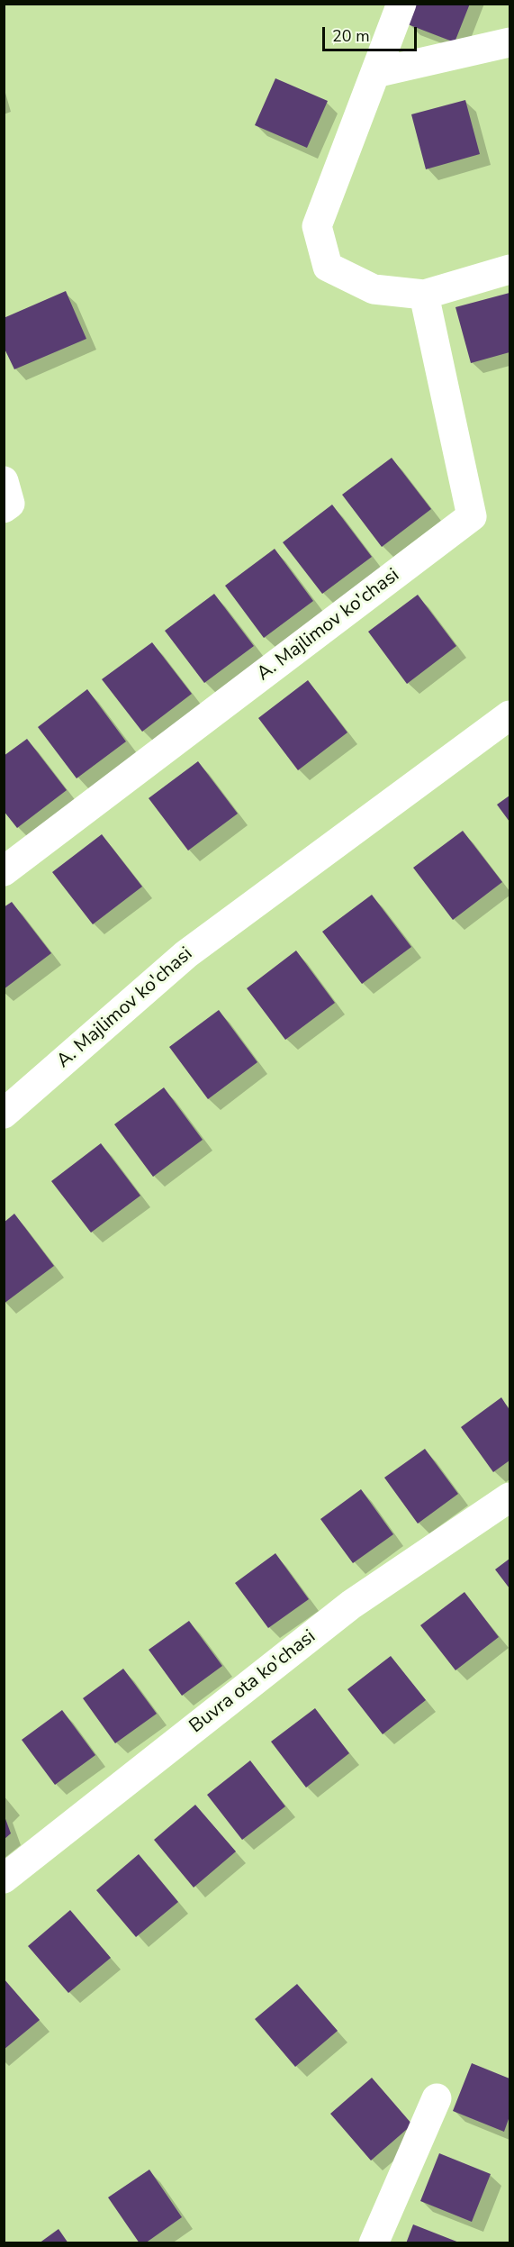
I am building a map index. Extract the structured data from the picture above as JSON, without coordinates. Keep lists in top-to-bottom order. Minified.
{"streets":{"street":["A. Majlimov ko'chasi","Buvra ota ko'chasi"]},"scale_bar":"20 m"}
